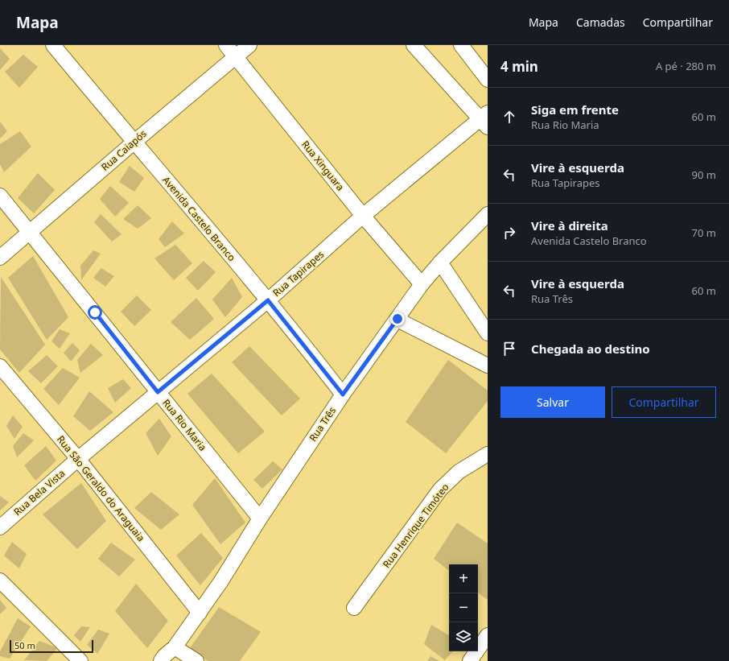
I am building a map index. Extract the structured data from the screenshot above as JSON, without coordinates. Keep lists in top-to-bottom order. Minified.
{"streets":{"street":["Rua Caiapós","Rua Xinguara","Avenida Castelo Branco","Rua Tapirapes","Rua Três","Rua Rio Maria","Rua São Geraldo do Araguaia","Rua Bela Vista","Rua Henrique Timóteo"]},"crossings":[["Rua Caiapós","Rua Xinguara"],["Rua Caiapós","Avenida Castelo Branco"],["Rua Caiapós","Rua Rio Maria"],["Rua Xinguara","Rua Tapirapes"],["Rua Xinguara","Rua Três"],["Avenida Castelo Branco","Rua Tapirapes"],["Avenida Castelo Branco","Rua Três"],["Rua Tapirapes","Rua Rio Maria"],["Rua Tapirapes","Rua São Geraldo do Araguaia"],["Rua Tapirapes","Rua Bela Vista"],["Rua Três","Rua Rio Maria"],["Rua Três","Rua São Geraldo do Araguaia"],["Rua São Geraldo do Araguaia","Rua Bela Vista"]],"scale_bar":"50 m","page":{"header":"Mapa","nav":["Mapa","Camadas","Compartilhar"],"heading":["4 min","A pé · 280 m"],"list":[["Siga em frente","Rua Rio Maria","60 m"],["Vire à esquerda","Rua Tapirapes","90 m"],["Vire à direita","Avenida Castelo Branco","70 m"],["Vire à esquerda","Rua Três","60 m"],"Chegada ao destino"],"buttons":["Salvar","Compartilhar"],"map_buttons":["+","−"],"scale":"50 m"}}
